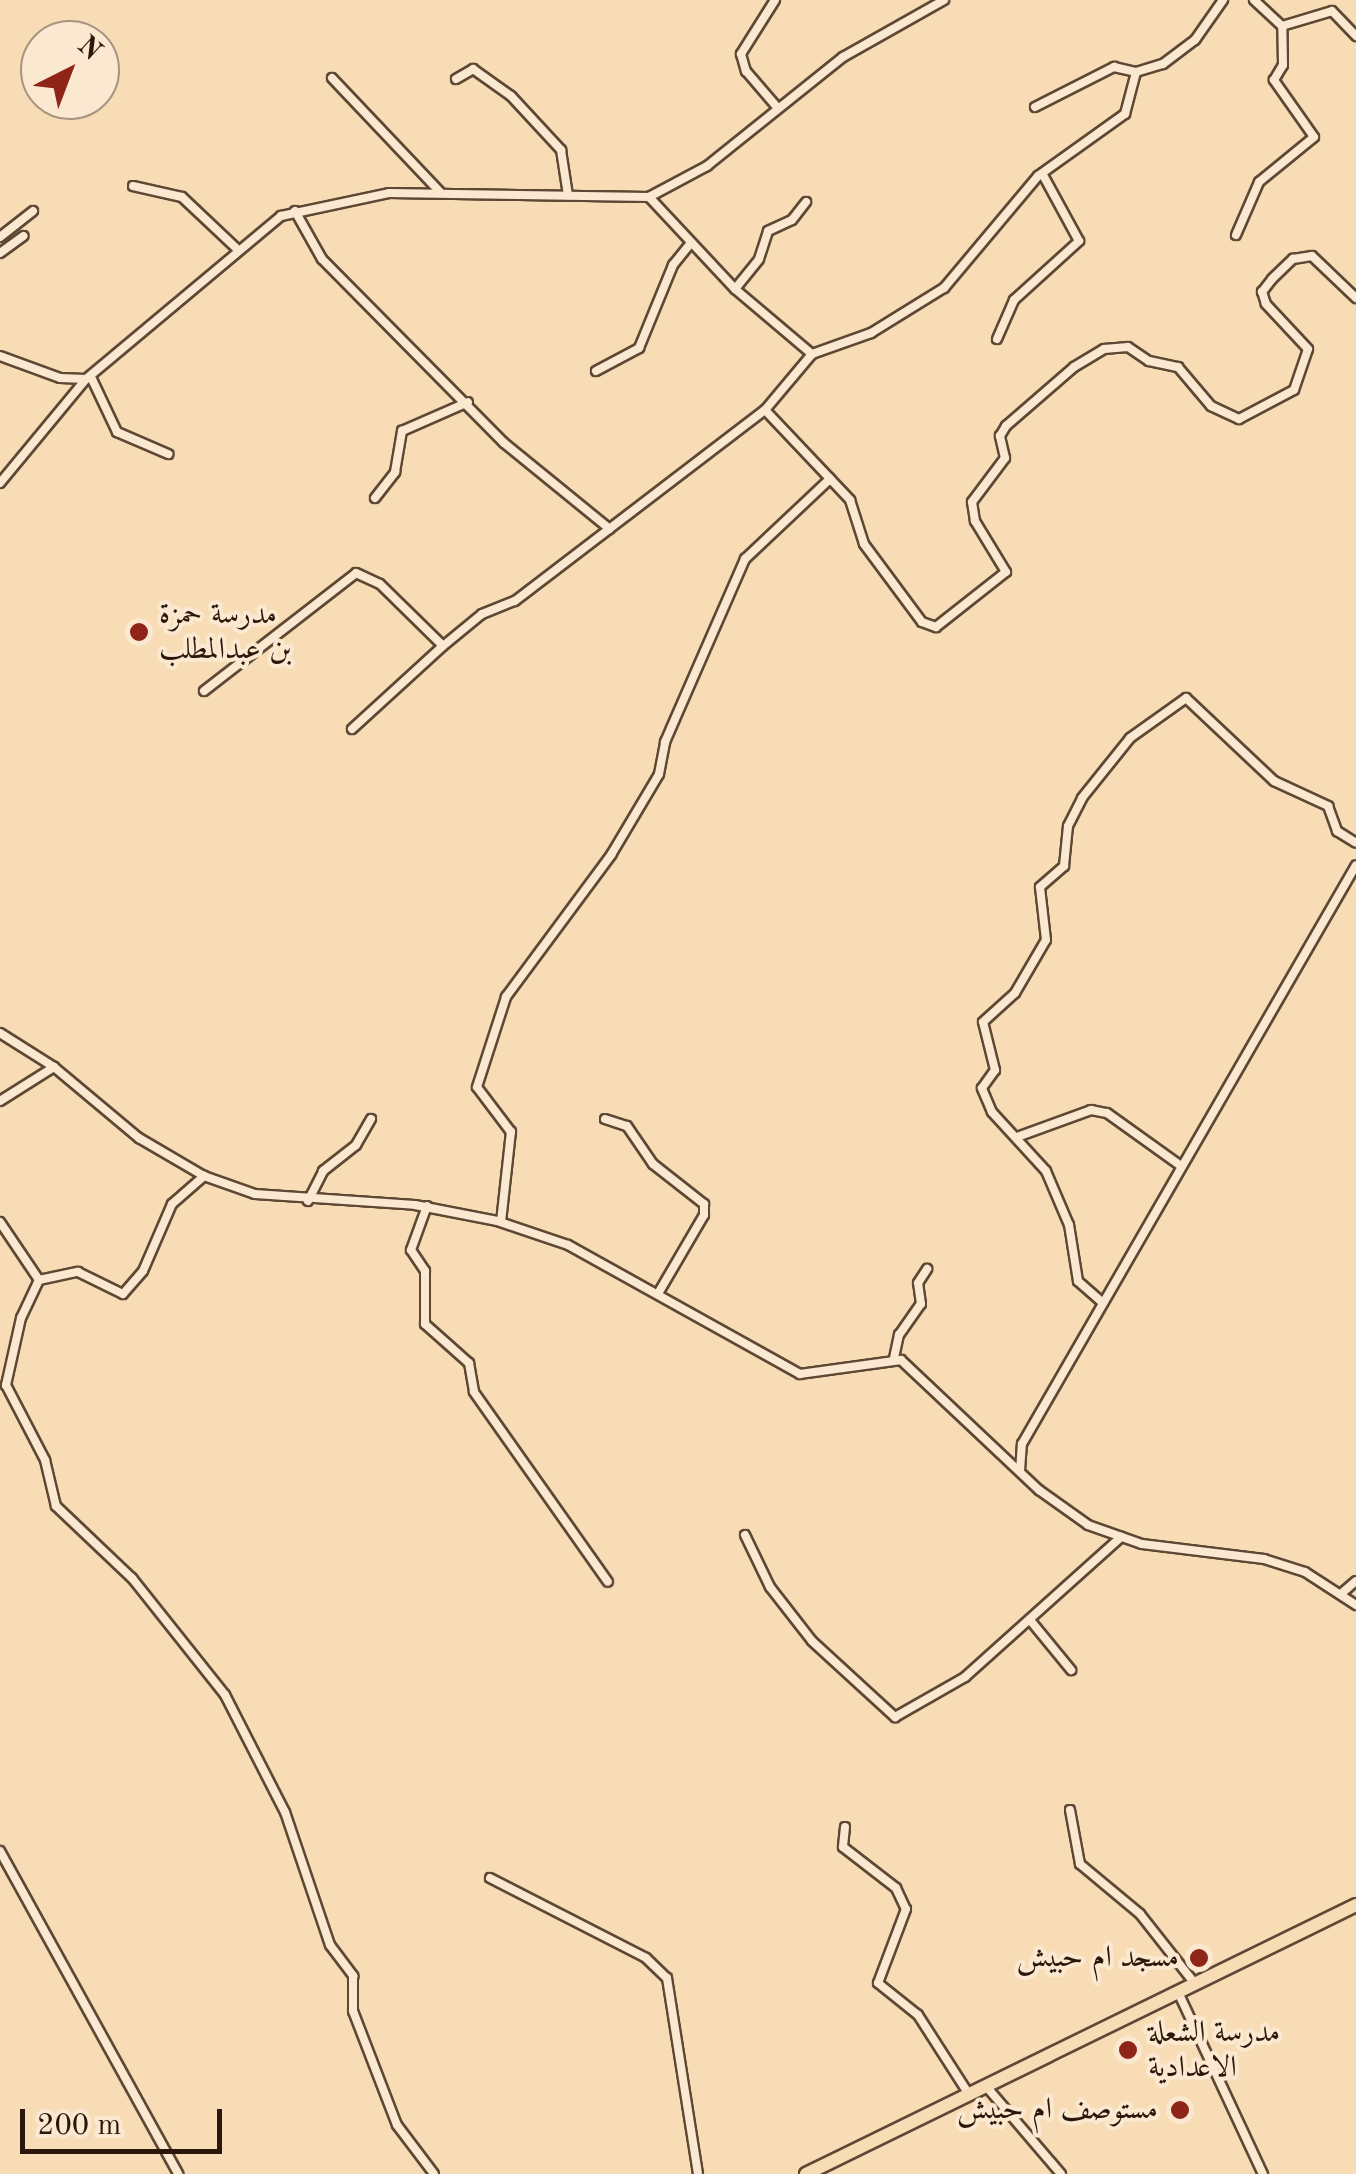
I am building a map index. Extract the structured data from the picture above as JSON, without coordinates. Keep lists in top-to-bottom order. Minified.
{"places":["مدرسة حمزة بن عبدالمطلب","مسجد ام حبيش","مدرسة الشعلة الاعدادية","مستوصف ام حبيش"],"scale_bar":"200 m","north":"top right"}
